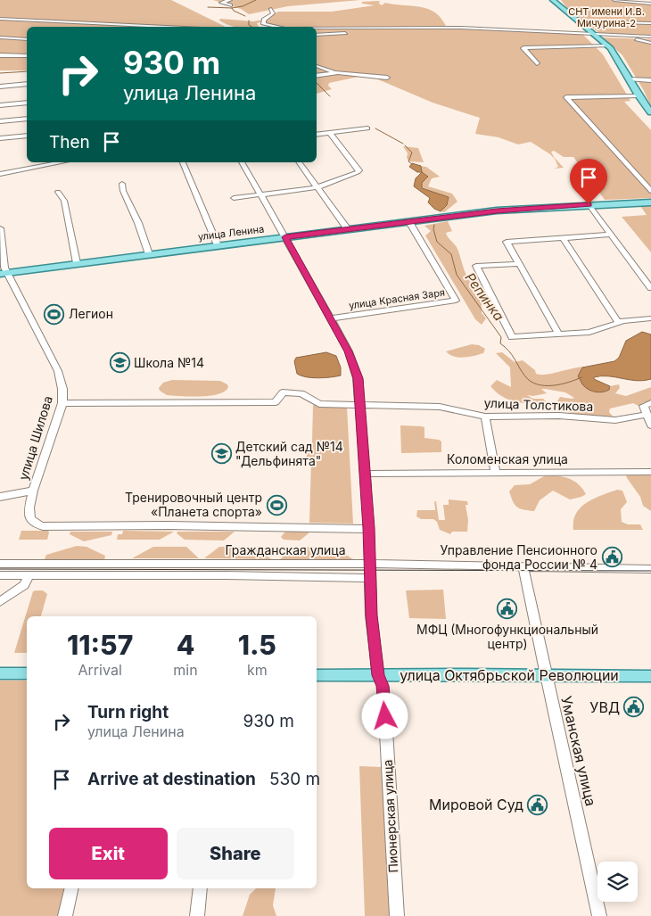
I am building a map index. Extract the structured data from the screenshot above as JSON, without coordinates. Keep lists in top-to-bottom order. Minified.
{"streets":{"main road":["улица Ленина","улица Октябрьской Революции"],"street":["улица Красная Заря","улица Толстикова","улица Шилова","Коломенская улица","Гражданская улица","Уманская улица","Пионерская улица"]},"crossings":[["улица Ленина","улица Красная Заря"],["улица Ленина","улица Шилова"],["улица Ленина","Пионерская улица"],["улица Красная Заря","Пионерская улица"],["улица Толстикова","улица Шилова"],["улица Толстикова","Пионерская улица"],["Коломенская улица","Пионерская улица"],["Гражданская улица","Уманская улица"],["Гражданская улица","Пионерская улица"],["улица Октябрьской Революции","Уманская улица"],["улица Октябрьской Революции","Пионерская улица"]],"water":["Репинка"],"parks":["СНТ имени И.В. Мичурина-2"],"places":{"sports":["Легион","Тренировочный центр «Планета спорта»"],"school or university":["Школа №14","Детский сад №14 \"Дельфинята\""],"public building":["Управление Пенсионного фонда России № 4","МФЦ (Многофункциональный центр)","УВД","Мировой Суд"]},"page":{"turn":["930 m","улица Ленина"],"then":"Then","eta":["11:57","Arrival","4","min","1.5","km"],"list":[{"name":"Turn right","note":"улица Ленина","value":"930 m"},{"name":"Arrive at destination","value":"530 m"}],"buttons":["Exit","Share"]}}
